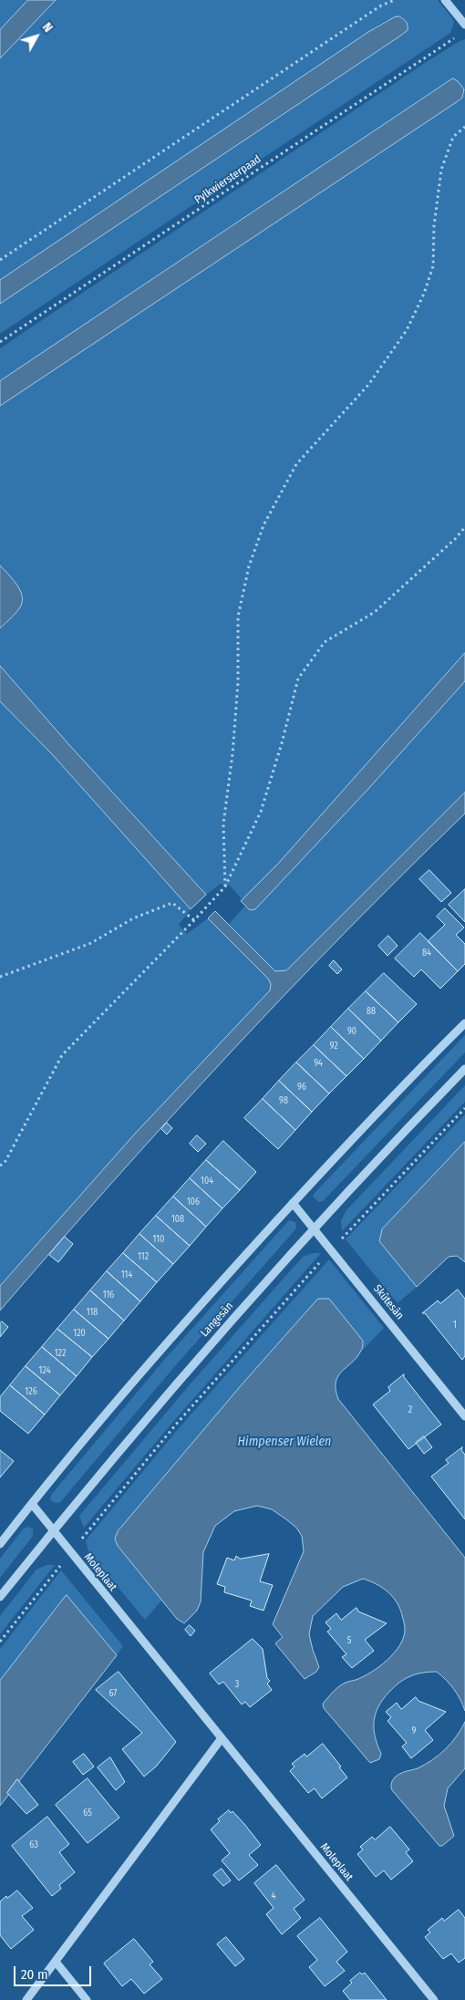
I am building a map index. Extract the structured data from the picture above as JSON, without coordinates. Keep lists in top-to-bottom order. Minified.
{"streets":{"street":["Skûtesân","Langesân","Moleplaat"],"path":["Pylkwiersterpaad"]},"crossings":[["Skûtesân","Langesân"],["Langesân","Moleplaat"]],"water":["Himpenser Wielen"],"house_numbers":["84","88","90","92","94","96","98","104","106","108","110","112","114","116","118","1","120","122","124","126","2","5","3","67","9","65","63","4"],"scale_bar":"20 m","north":"top right"}
